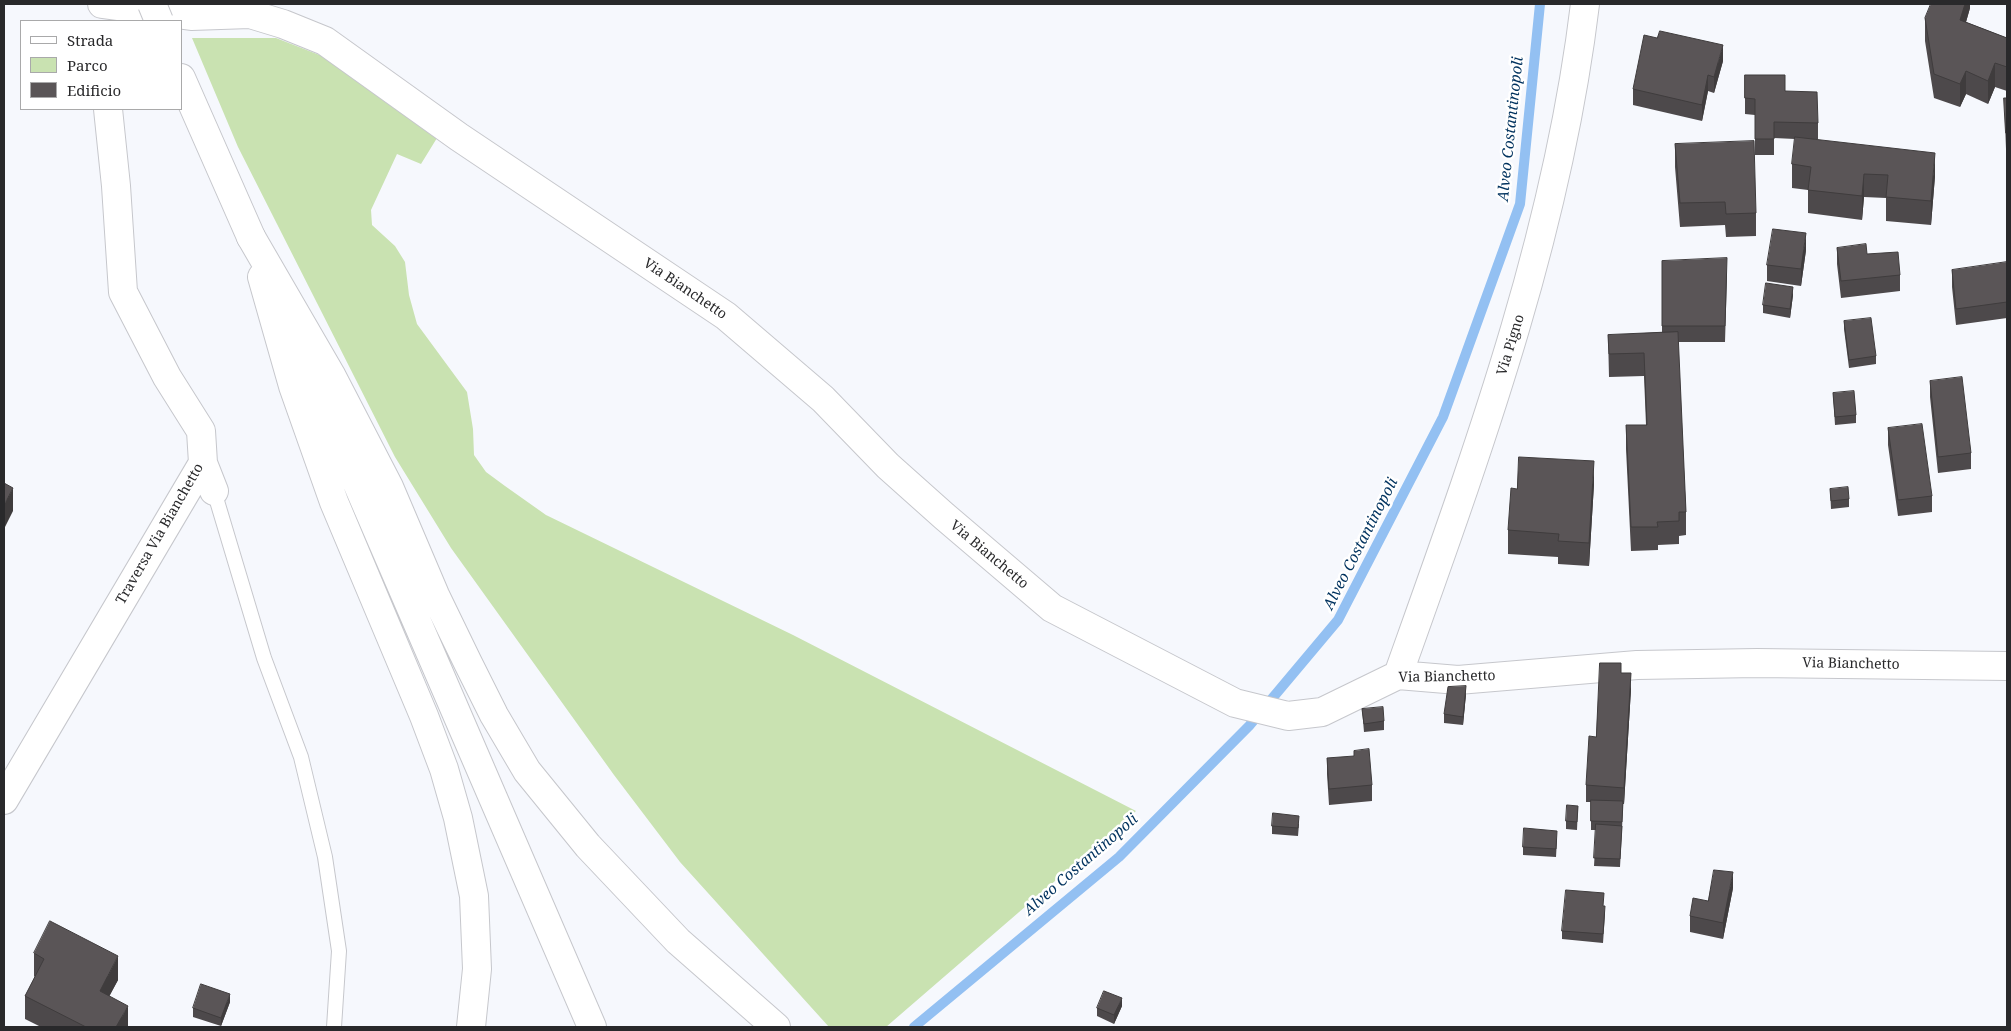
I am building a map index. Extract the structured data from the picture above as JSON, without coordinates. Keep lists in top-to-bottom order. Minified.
{"streets":{"main road":["Via Bianchetto","Via Pigno","Traversa Via Bianchetto"]},"crossings":[["Via Bianchetto","Via Pigno"]],"water":["Alveo Costantinopoli"],"legend":["Strada","Parco","Edificio"]}
